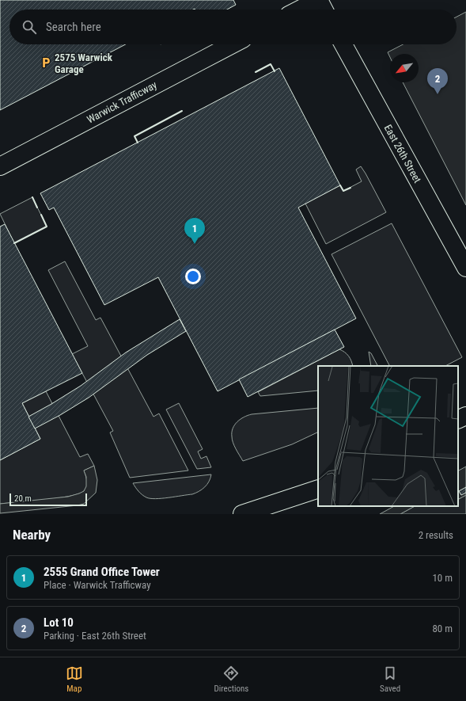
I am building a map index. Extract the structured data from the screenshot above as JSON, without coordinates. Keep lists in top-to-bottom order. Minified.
{"streets":{"street":["Warwick Trafficway","East 26th Street"]},"places":{"parking":["2575 Warwick Garage"]},"scale_bar":"20 m","north":"bottom left","page":{"search":"Search here","pins":["2","1"],"scale":"20 m","heading":["Nearby","2 results"],"list":[{"mark":"1","name":"2555 Grand Office Tower","note":"Place · Warwick Trafficway","value":"10 m"},{"mark":"2","name":"Lot 10","note":"Parking · East 26th Street","value":"80 m"}],"nav":["Map","Directions","Saved"]}}
